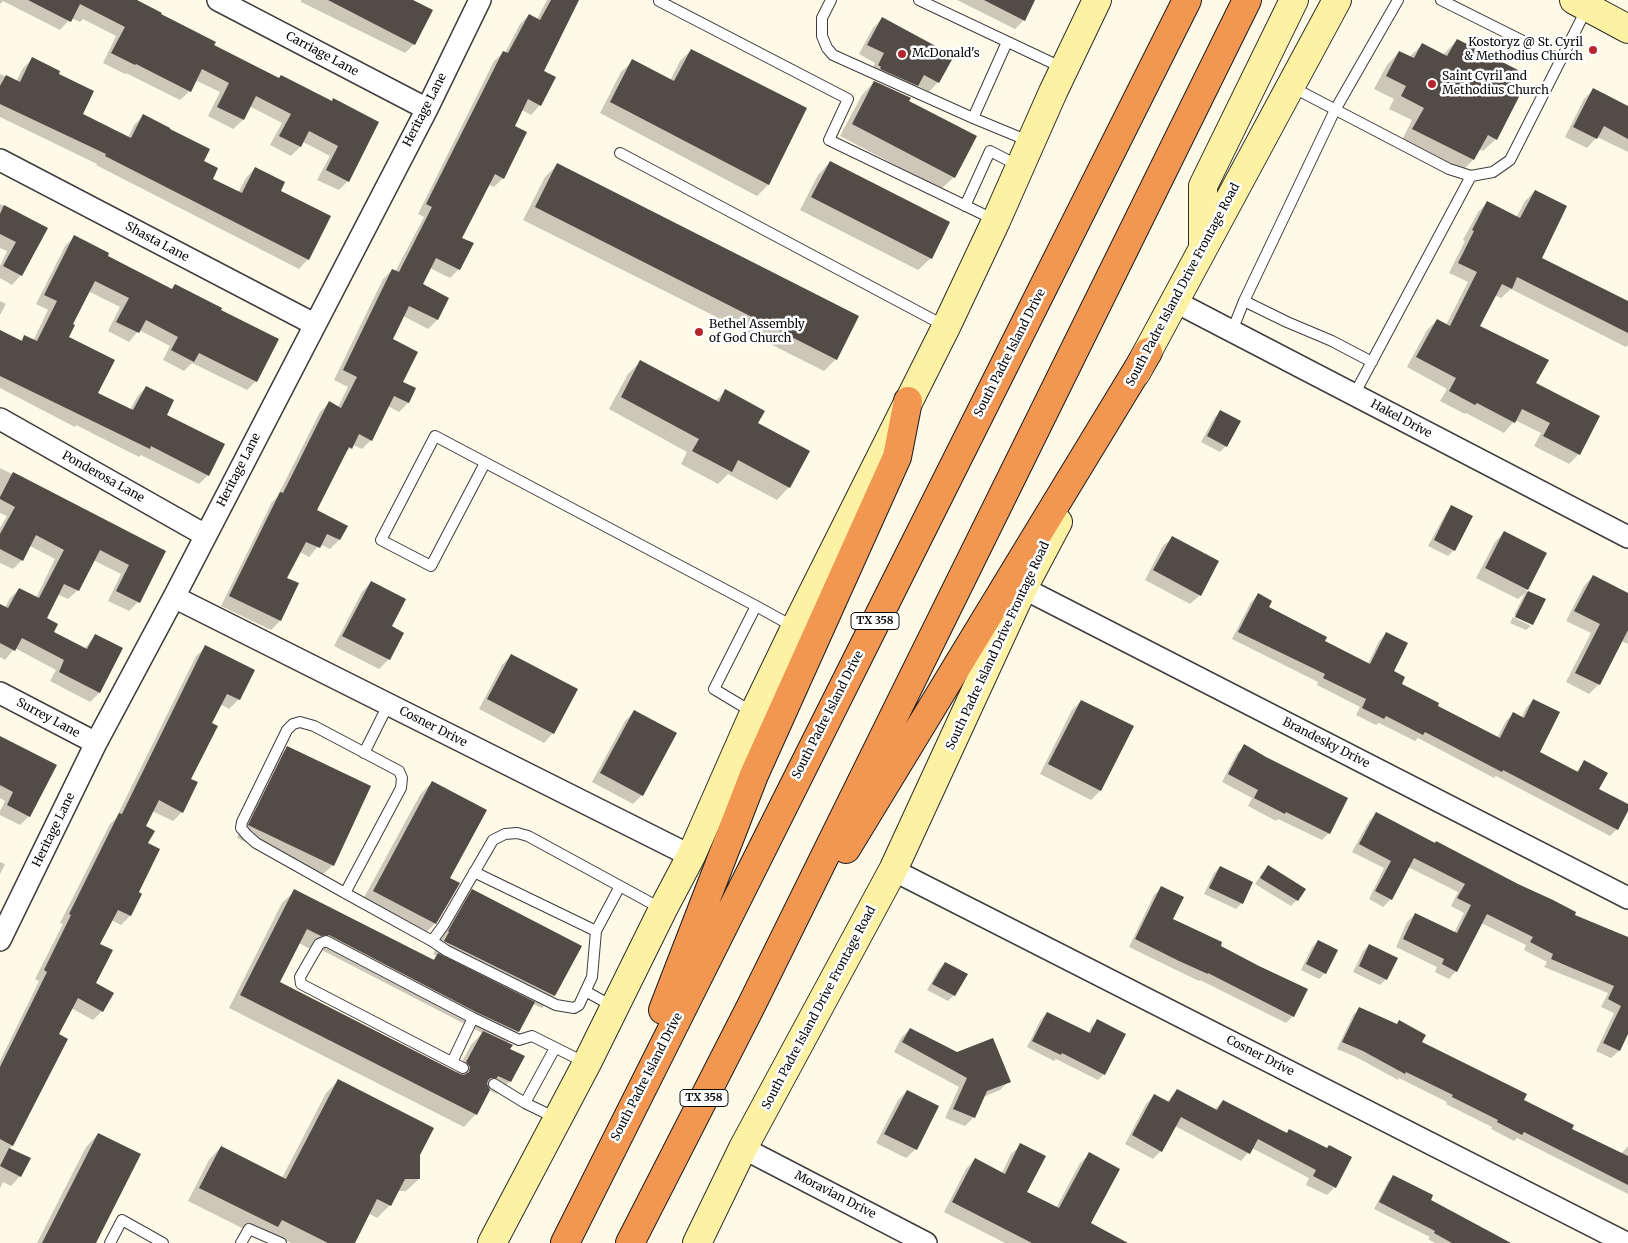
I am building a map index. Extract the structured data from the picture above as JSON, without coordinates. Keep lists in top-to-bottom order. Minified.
{"streets":{"highway":["South Padre Island Drive","TX 358"],"main road":["South Padre Island Drive Frontage Road"],"street":["Carriage Lane","Heritage Lane","Shasta Lane","Hakel Drive","Ponderosa Lane","Surrey Lane","Cosner Drive","Brandesky Drive","Moravian Drive"]},"crossings":[["Carriage Lane","Heritage Lane"],["Heritage Lane","Shasta Lane"],["Heritage Lane","Ponderosa Lane"],["Heritage Lane","Surrey Lane"],["Heritage Lane","Cosner Drive"],["South Padre Island Drive Frontage Road","Hakel Drive"],["South Padre Island Drive Frontage Road","Cosner Drive"],["South Padre Island Drive Frontage Road","Brandesky Drive"],["South Padre Island Drive Frontage Road","Moravian Drive"]],"places":["Kostoryz @ St. Cyril & Methodius Church","McDonald's","Saint Cyril and Methodius Church","Bethel Assembly of God Church"]}
